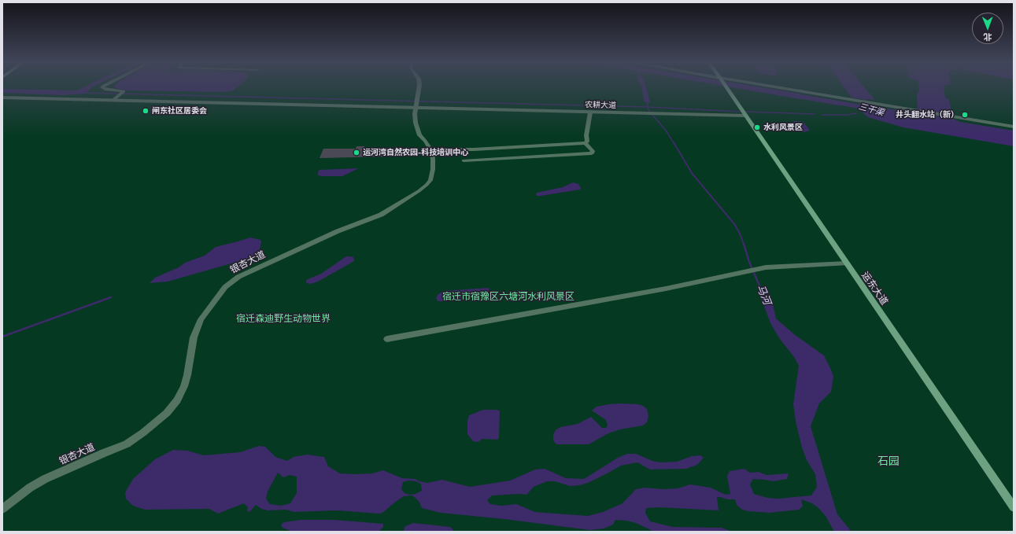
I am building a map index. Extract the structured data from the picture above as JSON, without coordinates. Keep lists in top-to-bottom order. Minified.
{"streets":{"main road":["运东大道"],"street":["农耕大道","银杏大道"]},"crossings":[["农耕大道","银杏大道"],["农耕大道","运东大道"]],"water":["三干渠","马河"],"parks":["宿迁市宿豫区六塘河水利风景区","宿迁森迪野生动物世界","石园"],"places":["闸东社区居委会","井头翻水站（新）","水利风景区","运河湾自然农园-科技培训中心"],"north":"bottom"}
